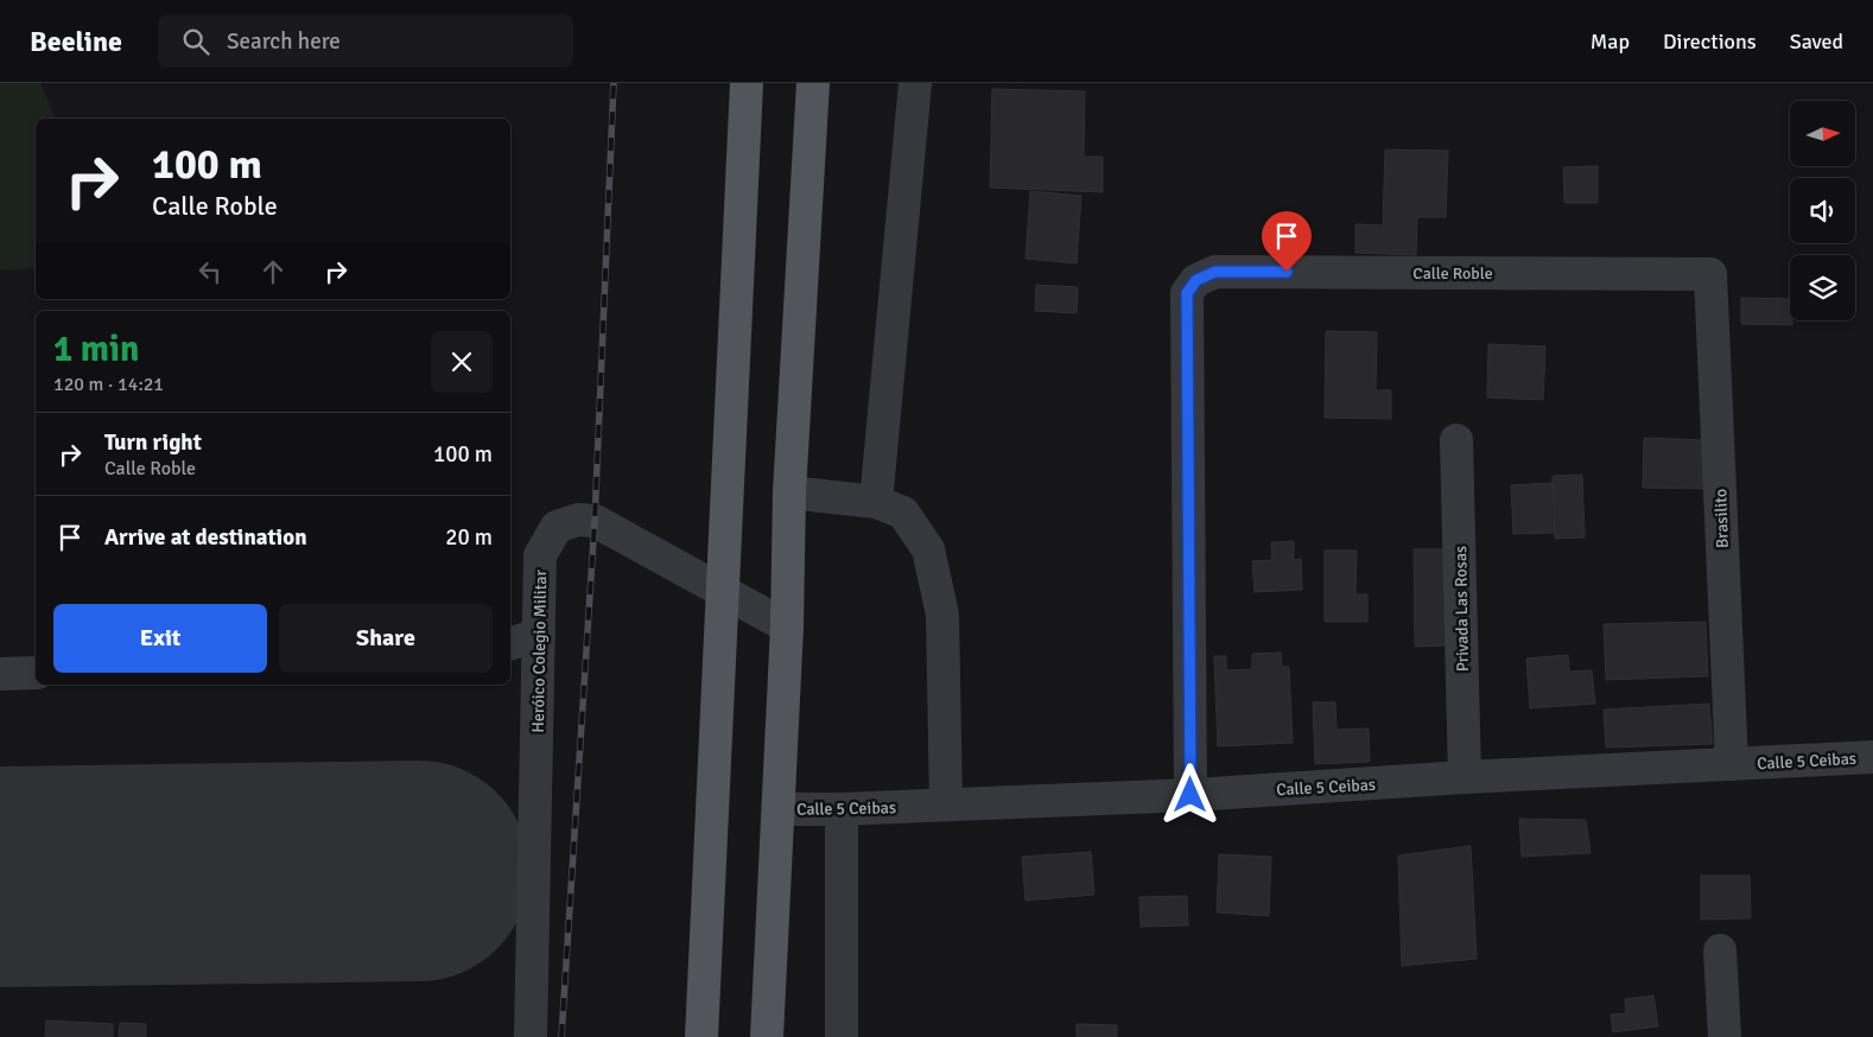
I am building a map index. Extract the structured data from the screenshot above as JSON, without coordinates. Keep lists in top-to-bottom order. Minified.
{"streets":{"street":["Calle Roble","Brasilito","Privada Las Rosas","Heróico Colegio Militar","Calle 5 Ceibas"]},"crossings":[["Calle Roble","Brasilito"],["Calle Roble","Calle 5 Ceibas"],["Brasilito","Calle 5 Ceibas"],["Privada Las Rosas","Calle 5 Ceibas"]],"north":"right","page":{"header":"Beeline","search":"Search here","nav":["Map","Directions","Saved"],"turn":["100 m","Calle Roble"],"heading":["1 min","120 m · 14:21"],"list":[{"name":"Turn right","note":"Calle Roble","value":"100 m"},{"name":"Arrive at destination","value":"20 m"}],"buttons":["Exit","Share"]}}
